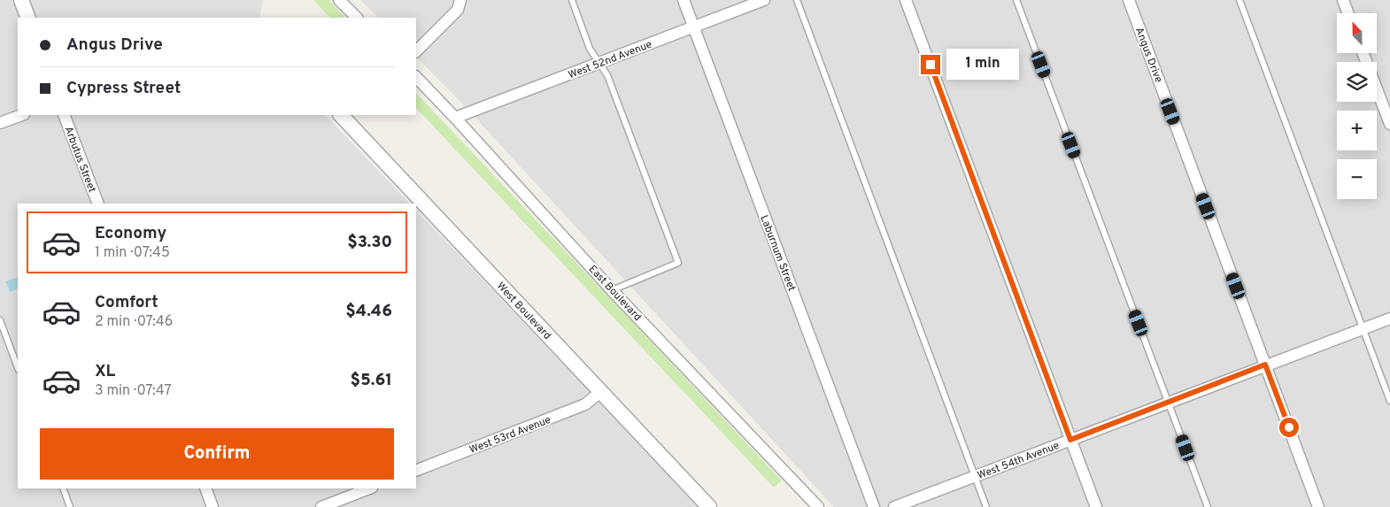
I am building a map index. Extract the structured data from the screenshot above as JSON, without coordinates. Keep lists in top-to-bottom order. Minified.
{"streets":{"street":["Angus Drive","West 52nd Avenue","Arbutus Street","Laburnum Street","East Boulevard","West Boulevard","West 53rd Avenue","West 54th Avenue"]},"crossings":[["Angus Drive","West 54th Avenue"],["West 52nd Avenue","Laburnum Street"],["West 52nd Avenue","East Boulevard"],["West Boulevard","West 53rd Avenue"]],"north":"top","page":{"map_buttons":["+","−"],"banner":["Angus Drive","Cypress Street"],"bubble":"1 min","list":[{"name":"Economy","note":"1 min · 07:45","value":"$3.30"},{"name":"Comfort","note":"2 min · 07:46","value":"$4.46"},{"name":"XL","note":"3 min · 07:47","value":"$5.61"}],"buttons":"Confirm"}}
